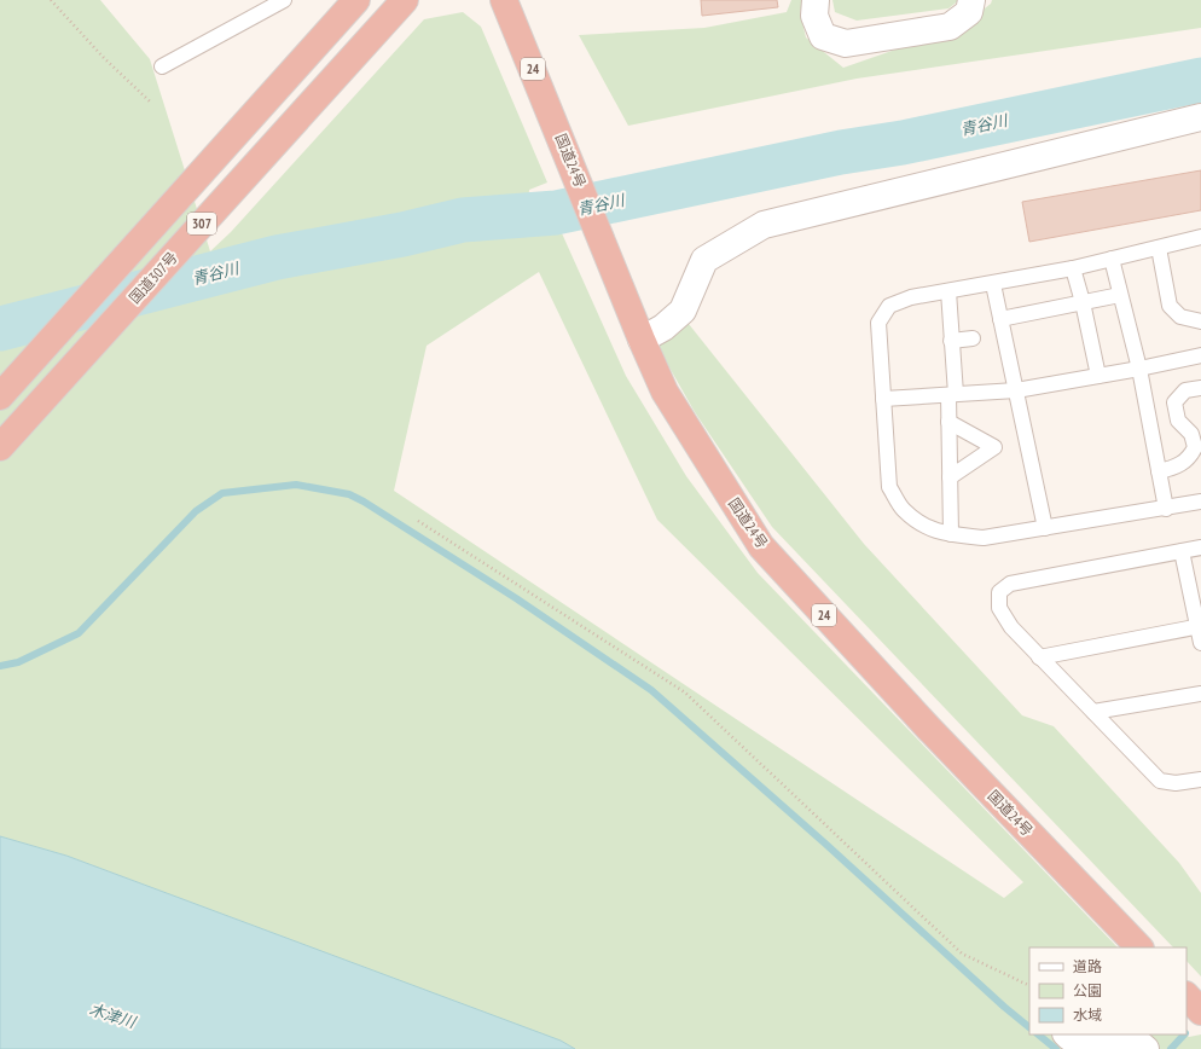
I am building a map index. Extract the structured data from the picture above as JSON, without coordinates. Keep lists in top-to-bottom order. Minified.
{"streets":{"highway":["24","国道24号","307","国道307号"]},"water":["青谷川","木津川"],"legend":["道路","公園","水域"]}
